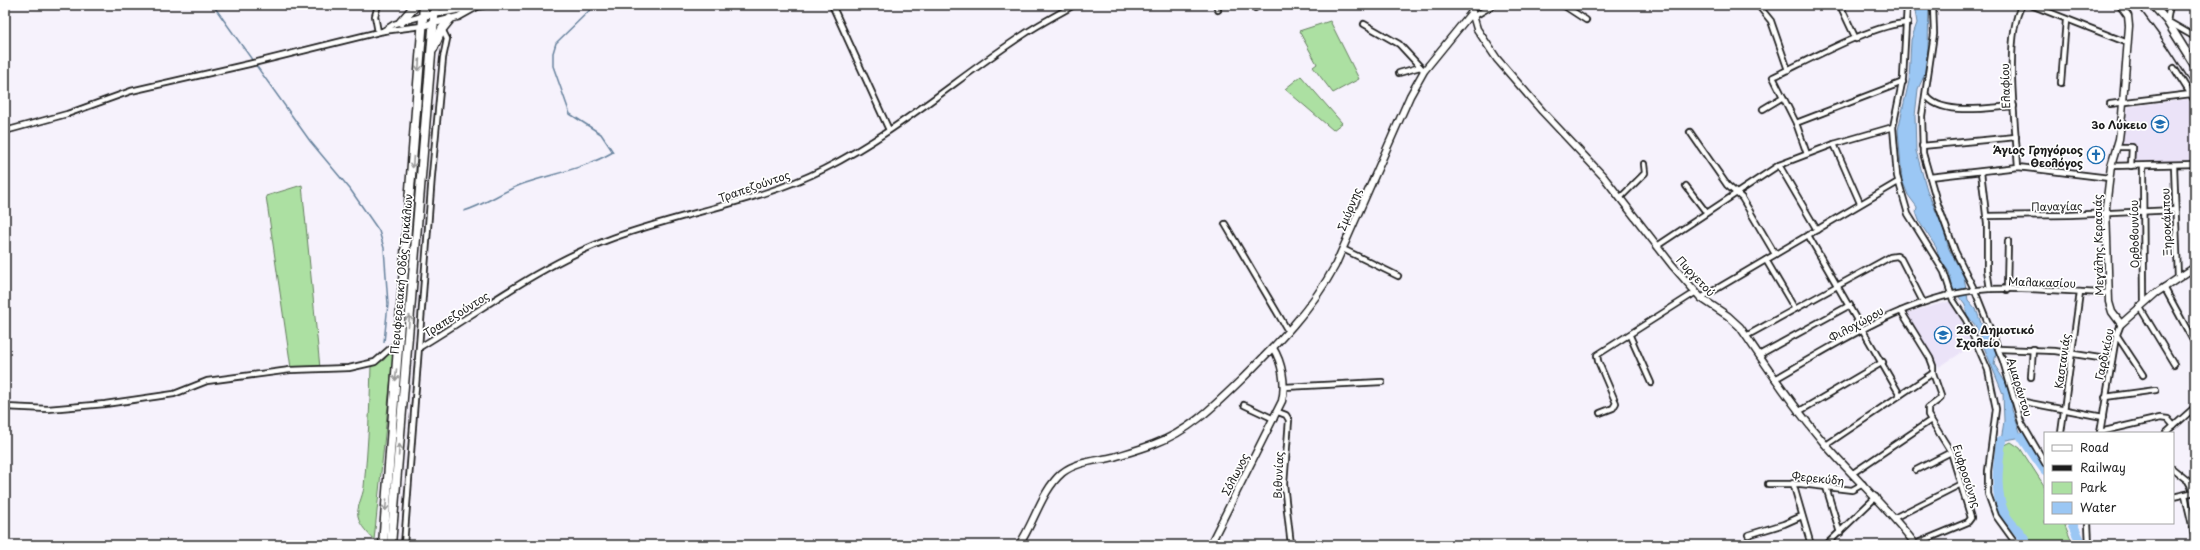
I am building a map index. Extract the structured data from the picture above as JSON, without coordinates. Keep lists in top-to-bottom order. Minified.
{"streets":{"main road":["Περιφερειακή Οδός Τρικάλων"],"street":["Ελαφίου","Τραπεζούντος","Παναγίας","Σμύρνης","Ξηροκάμπου","Ορθοβουνίου","Μεγάλης Κερασιάς","Πυργετού","Μαλακασίου","Φιλοχώρου","Γαρδικίου","Καστανιάς","Αμαράντου","Σόλωνος","Βιθυνίας","Ευφροσύνης","Φερεκύδη"]},"crossings":[["Παναγίας","Ξηροκάμπου"],["Παναγίας","Ορθοβουνίου"],["Παναγίας","Μεγάλης Κερασιάς"],["Σμύρνης","Πυργετού"],["Ξηροκάμπου","Γαρδικίου"],["Ορθοβουνίου","Γαρδικίου"],["Μεγάλης Κερασιάς","Μαλακασίου"],["Μεγάλης Κερασιάς","Γαρδικίου"],["Πυργετού","Φιλοχώρου"],["Πυργετού","Ευφροσύνης"],["Πυργετού","Φερεκύδη"],["Μαλακασίου","Φιλοχώρου"],["Μαλακασίου","Καστανιάς"],["Μαλακασίου","Αμαράντου"],["Σόλωνος","Βιθυνίας"]],"places":{"school or university":["3ο Λύκειο","28ο Δημοτικό Σχολείο"],"church":["Άγιος Γρηγόριος Θεολόγος"]},"legend":["Road","Railway","Park","Water"]}
